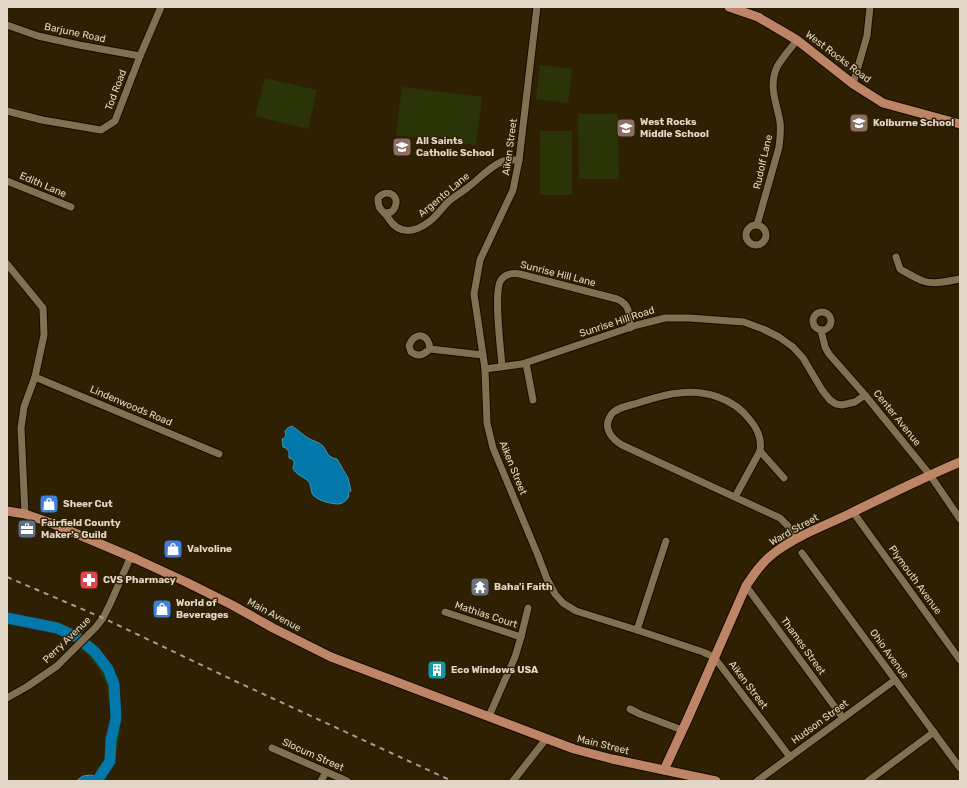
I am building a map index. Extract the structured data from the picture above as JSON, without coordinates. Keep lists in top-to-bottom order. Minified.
{"streets":{"main road":["West Rocks Road","Ward Street","Main Avenue","Main Street"],"street":["Barjune Road","Tod Road","Aiken Street","Rudolf Lane","Edith Lane","Argento Lane","Sunrise Hill Lane","Sunrise Hill Road","Lindenwoods Road","Center Avenue","Plymouth Avenue","Mathias Court","Perry Avenue","Thames Street","Ohio Avenue","Hudson Street","Slocum Street"]},"crossings":[["Barjune Road","Tod Road"],["West Rocks Road","Rudolf Lane"],["Aiken Street","Argento Lane"],["Aiken Street","Sunrise Hill Road"],["Aiken Street","Ward Street"],["Aiken Street","Hudson Street"],["Sunrise Hill Lane","Sunrise Hill Road"],["Sunrise Hill Road","Center Avenue"],["Center Avenue","Ward Street"],["Ward Street","Plymouth Avenue"],["Ward Street","Thames Street"],["Ward Street","Main Street"],["Main Avenue","Perry Avenue"],["Main Avenue","Main Street"],["Thames Street","Hudson Street"],["Ohio Avenue","Hudson Street"]],"places":{"school or university":["Kolburne School","West Rocks Middle School","All Saints Catholic School"],"shop":["Sheer Cut","Valvoline","World of Beverages"],"office":["Fairfield County Maker's Guild"],"pharmacy":["CVS Pharmacy"],"temple":["Baha'i Faith"],"building":["Eco Windows USA"]}}
